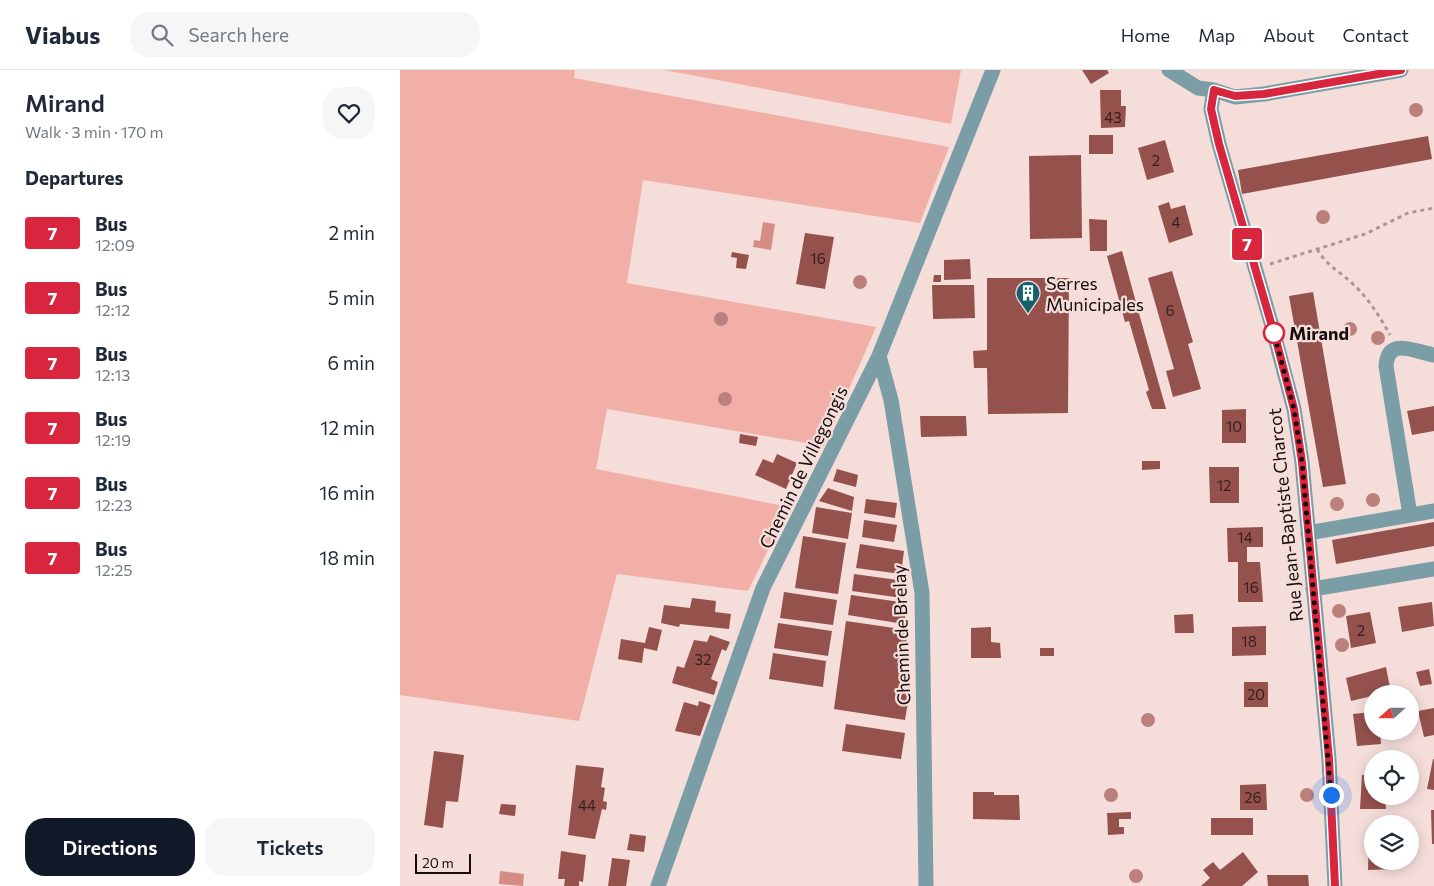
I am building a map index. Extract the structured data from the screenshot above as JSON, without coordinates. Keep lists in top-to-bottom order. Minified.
{"streets":{"street":["Chemin de Villegongis","Rue Jean-Baptiste Charcot","Chemin de Brelay"]},"crossings":[["Chemin de Villegongis","Chemin de Brelay"]],"places":{"building":["Serres Municipales"],"other":["Mirand"]},"lines":["bus line 7"],"house_numbers":["43","2","4","16","6","10","12","14","16","2","18","32","20","26","44"],"scale_bar":"20 m","north":"left","page":{"header":"Viabus","search":"Search here","nav":["Home","Map","About","Contact"],"heading":[["Mirand","Walk · 3 min · 170 m"],"Departures"],"on_map":"7","list":[{"mark":"7","name":"Bus","note":"12:09","value":"2 min"},{"mark":"7","name":"Bus","note":"12:12","value":"5 min"},{"mark":"7","name":"Bus","note":"12:13","value":"6 min"},{"mark":"7","name":"Bus","note":"12:19","value":"12 min"},{"mark":"7","name":"Bus","note":"12:23","value":"16 min"},{"mark":"7","name":"Bus","note":"12:25","value":"18 min"}],"buttons":["Directions","Tickets"],"scale":"20 m"}}
